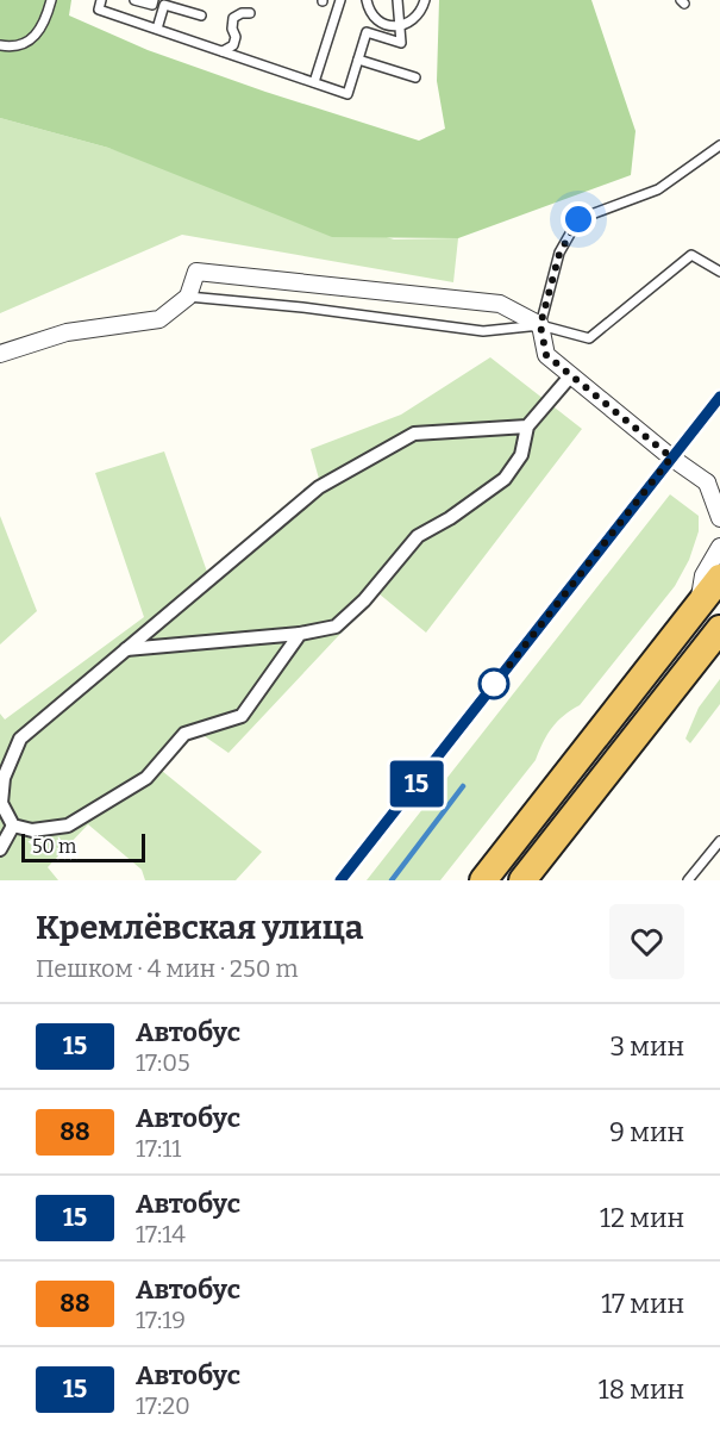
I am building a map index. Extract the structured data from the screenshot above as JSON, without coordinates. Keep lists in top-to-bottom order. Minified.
{"lines":["bus line 15"],"scale_bar":"50 m","page":{"on_map":"15","scale":"50 m","heading":["Кремлёвская улица","Пешком · 4 мин · 250 m"],"list":[{"mark":"15","name":"Автобус","note":"17:05","value":"3 мин"},{"mark":"88","name":"Автобус","note":"17:11","value":"9 мин"},{"mark":"15","name":"Автобус","note":"17:14","value":"12 мин"},{"mark":"88","name":"Автобус","note":"17:19","value":"17 мин"},{"mark":"15","name":"Автобус","note":"17:20","value":"18 мин"}]}}
